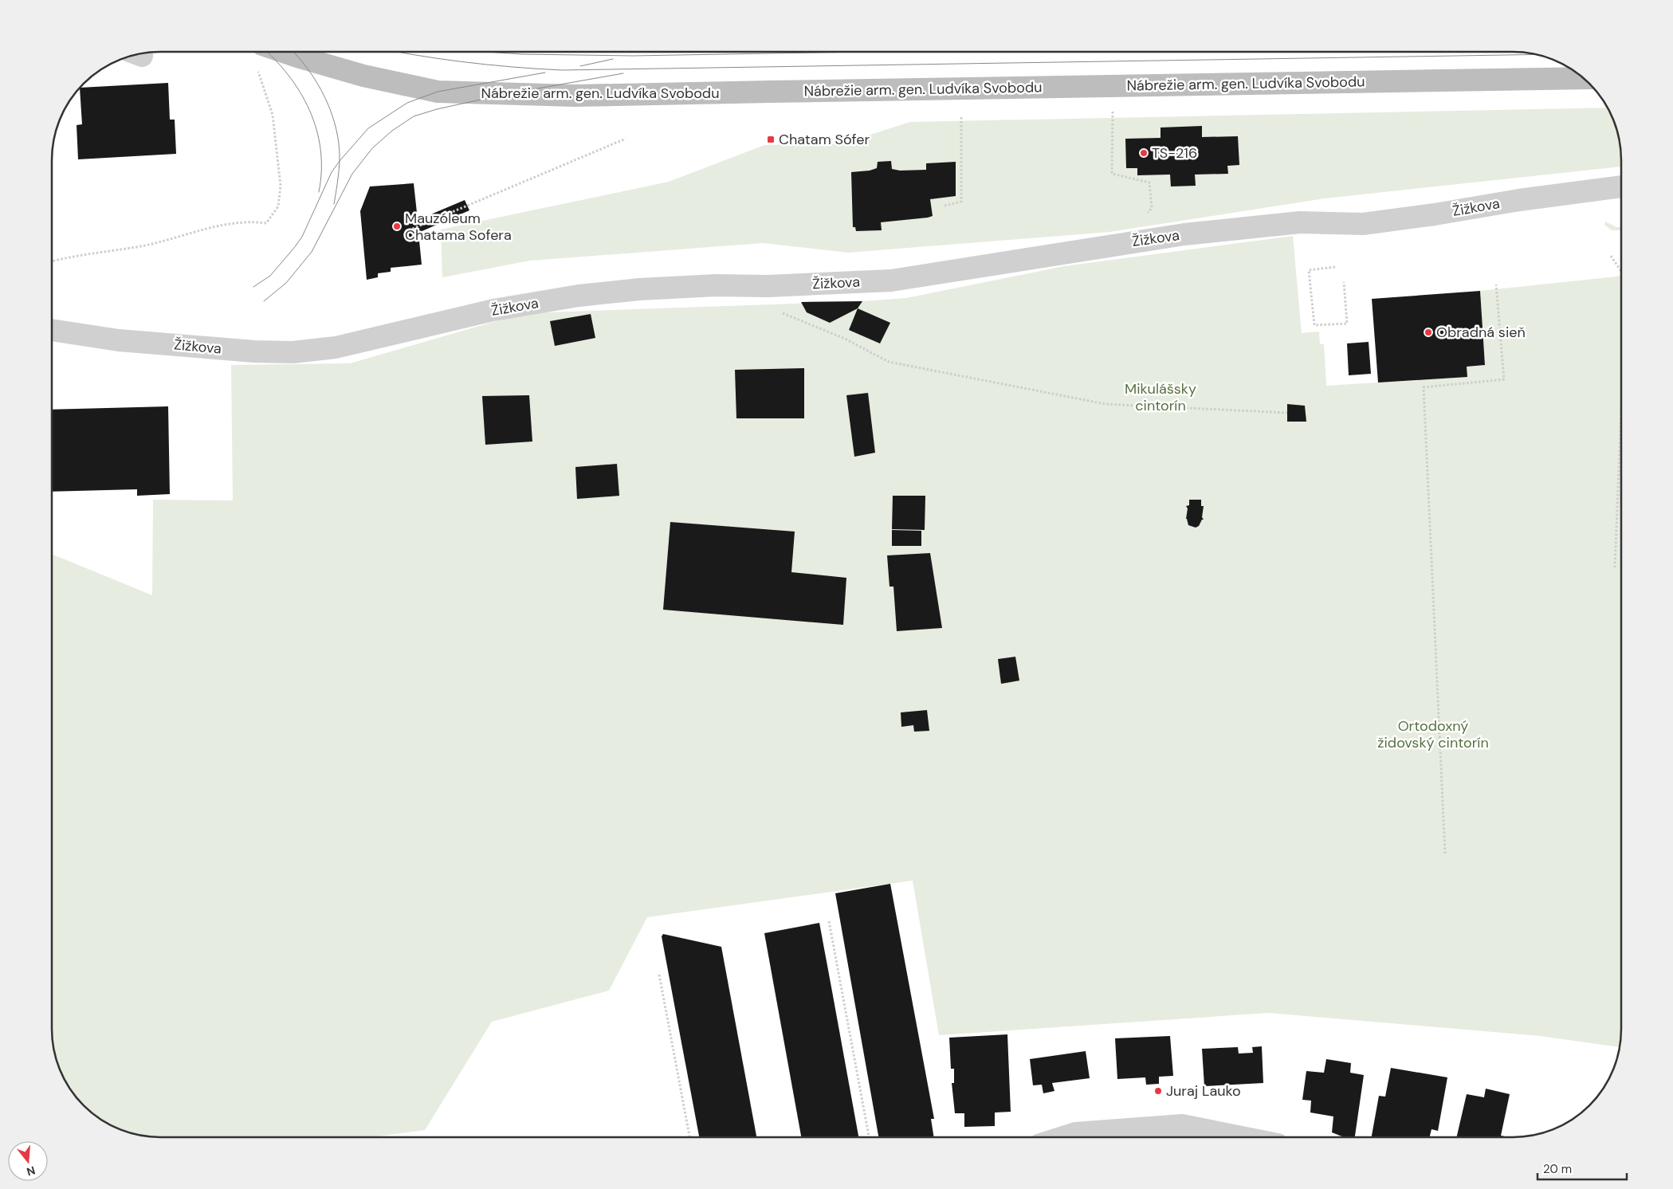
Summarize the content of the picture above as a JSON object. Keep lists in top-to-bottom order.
{
  "streets": {
    "main road": ["Nábrežie arm. gen. Ludvíka Svobodu"],
    "street": ["Žižkova"]
  },
  "parks": ["Mikulášsky cintorín", "Ortodoxný židovský cintorín"],
  "places": {
    "transit": ["Chatam Sófer"],
    "other": [
      "TS-216",
      "Mauzóleum Chatama Sofera",
      "Obradná sieň",
      "Juraj Lauko"
    ]
  },
  "scale_bar": "20 m",
  "north": "bottom"
}
